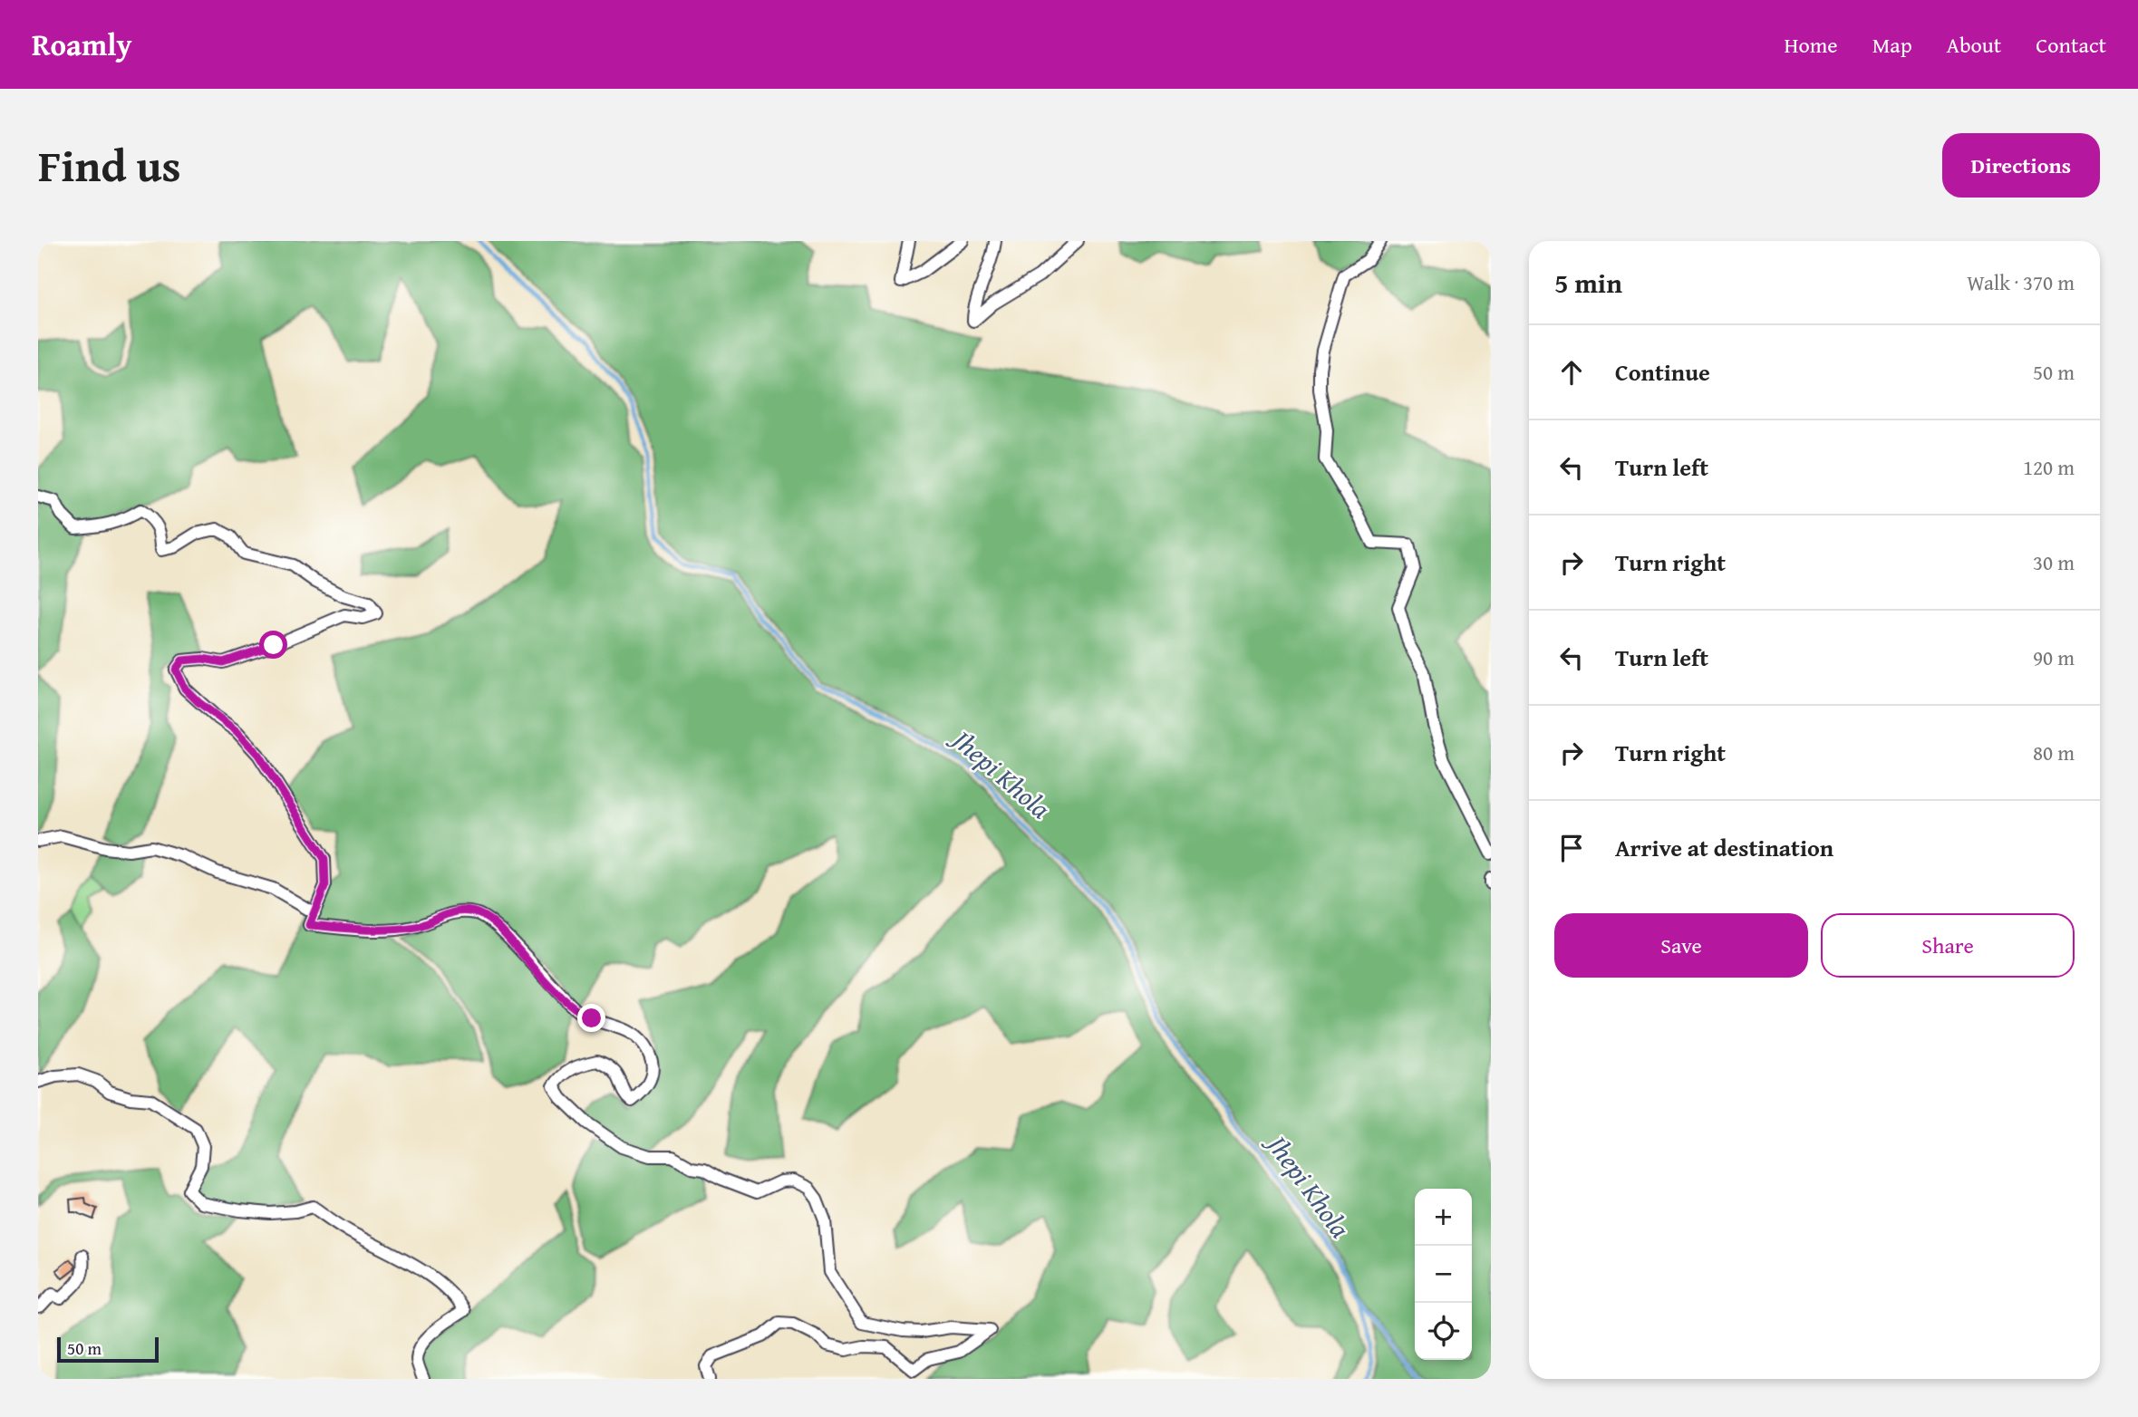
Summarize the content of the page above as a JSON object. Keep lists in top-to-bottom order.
{
  "water": ["Jhepi Khola"],
  "scale_bar": "50 m",
  "page": {
    "header": "Roamly",
    "nav": [
      "Home",
      "Map",
      "About",
      "Contact"
    ],
    "title": "Find us",
    "buttons": [
      "Directions",
      ["Save", "Share"]
    ],
    "heading": ["5 min", "Walk · 370 m"],
    "list": [
      ["Continue", "50 m"],
      ["Turn left", "120 m"],
      ["Turn right", "30 m"],
      ["Turn left", "90 m"],
      ["Turn right", "80 m"],
      "Arrive at destination"
    ],
    "map_buttons": ["+", "−"],
    "scale": "50 m"
  }
}
